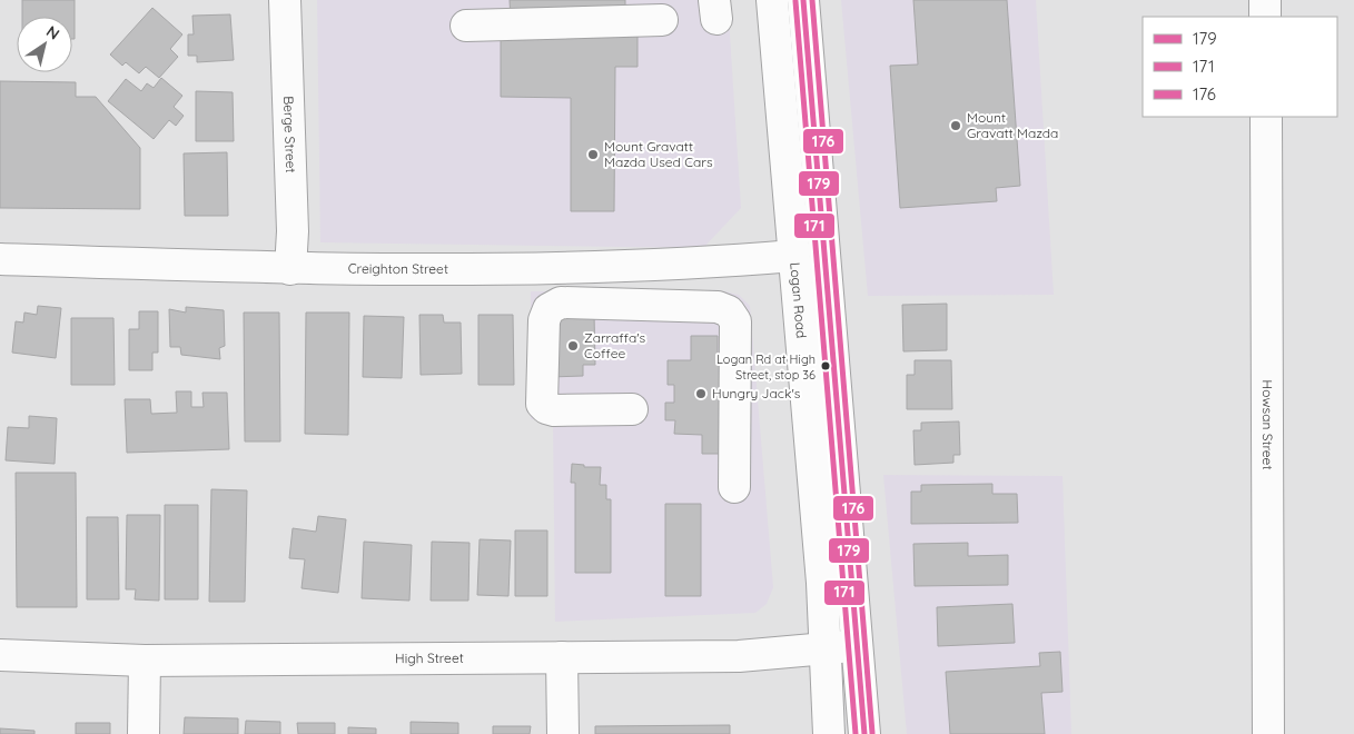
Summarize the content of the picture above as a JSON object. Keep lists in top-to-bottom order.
{
  "streets": {
    "street": [
      "Berge Street",
      "Creighton Street",
      "Logan Road",
      "Howsan Street",
      "High Street"
    ]
  },
  "crossings": [
    ["Berge Street", "Creighton Street"],
    ["Creighton Street", "Logan Road"],
    ["Logan Road", "High Street"]
  ],
  "places": [
    "Mount Gravatt Mazda",
    "Mount Gravatt Mazda Used Cars",
    "Zarraffa's Coffee",
    "Logan Rd at High Street, stop 36",
    "Hungry Jack's"
  ],
  "lines": ["transit line 179", "transit line 176", "transit line 171"],
  "legend": ["179", "171", "176"],
  "north": "top right"
}
